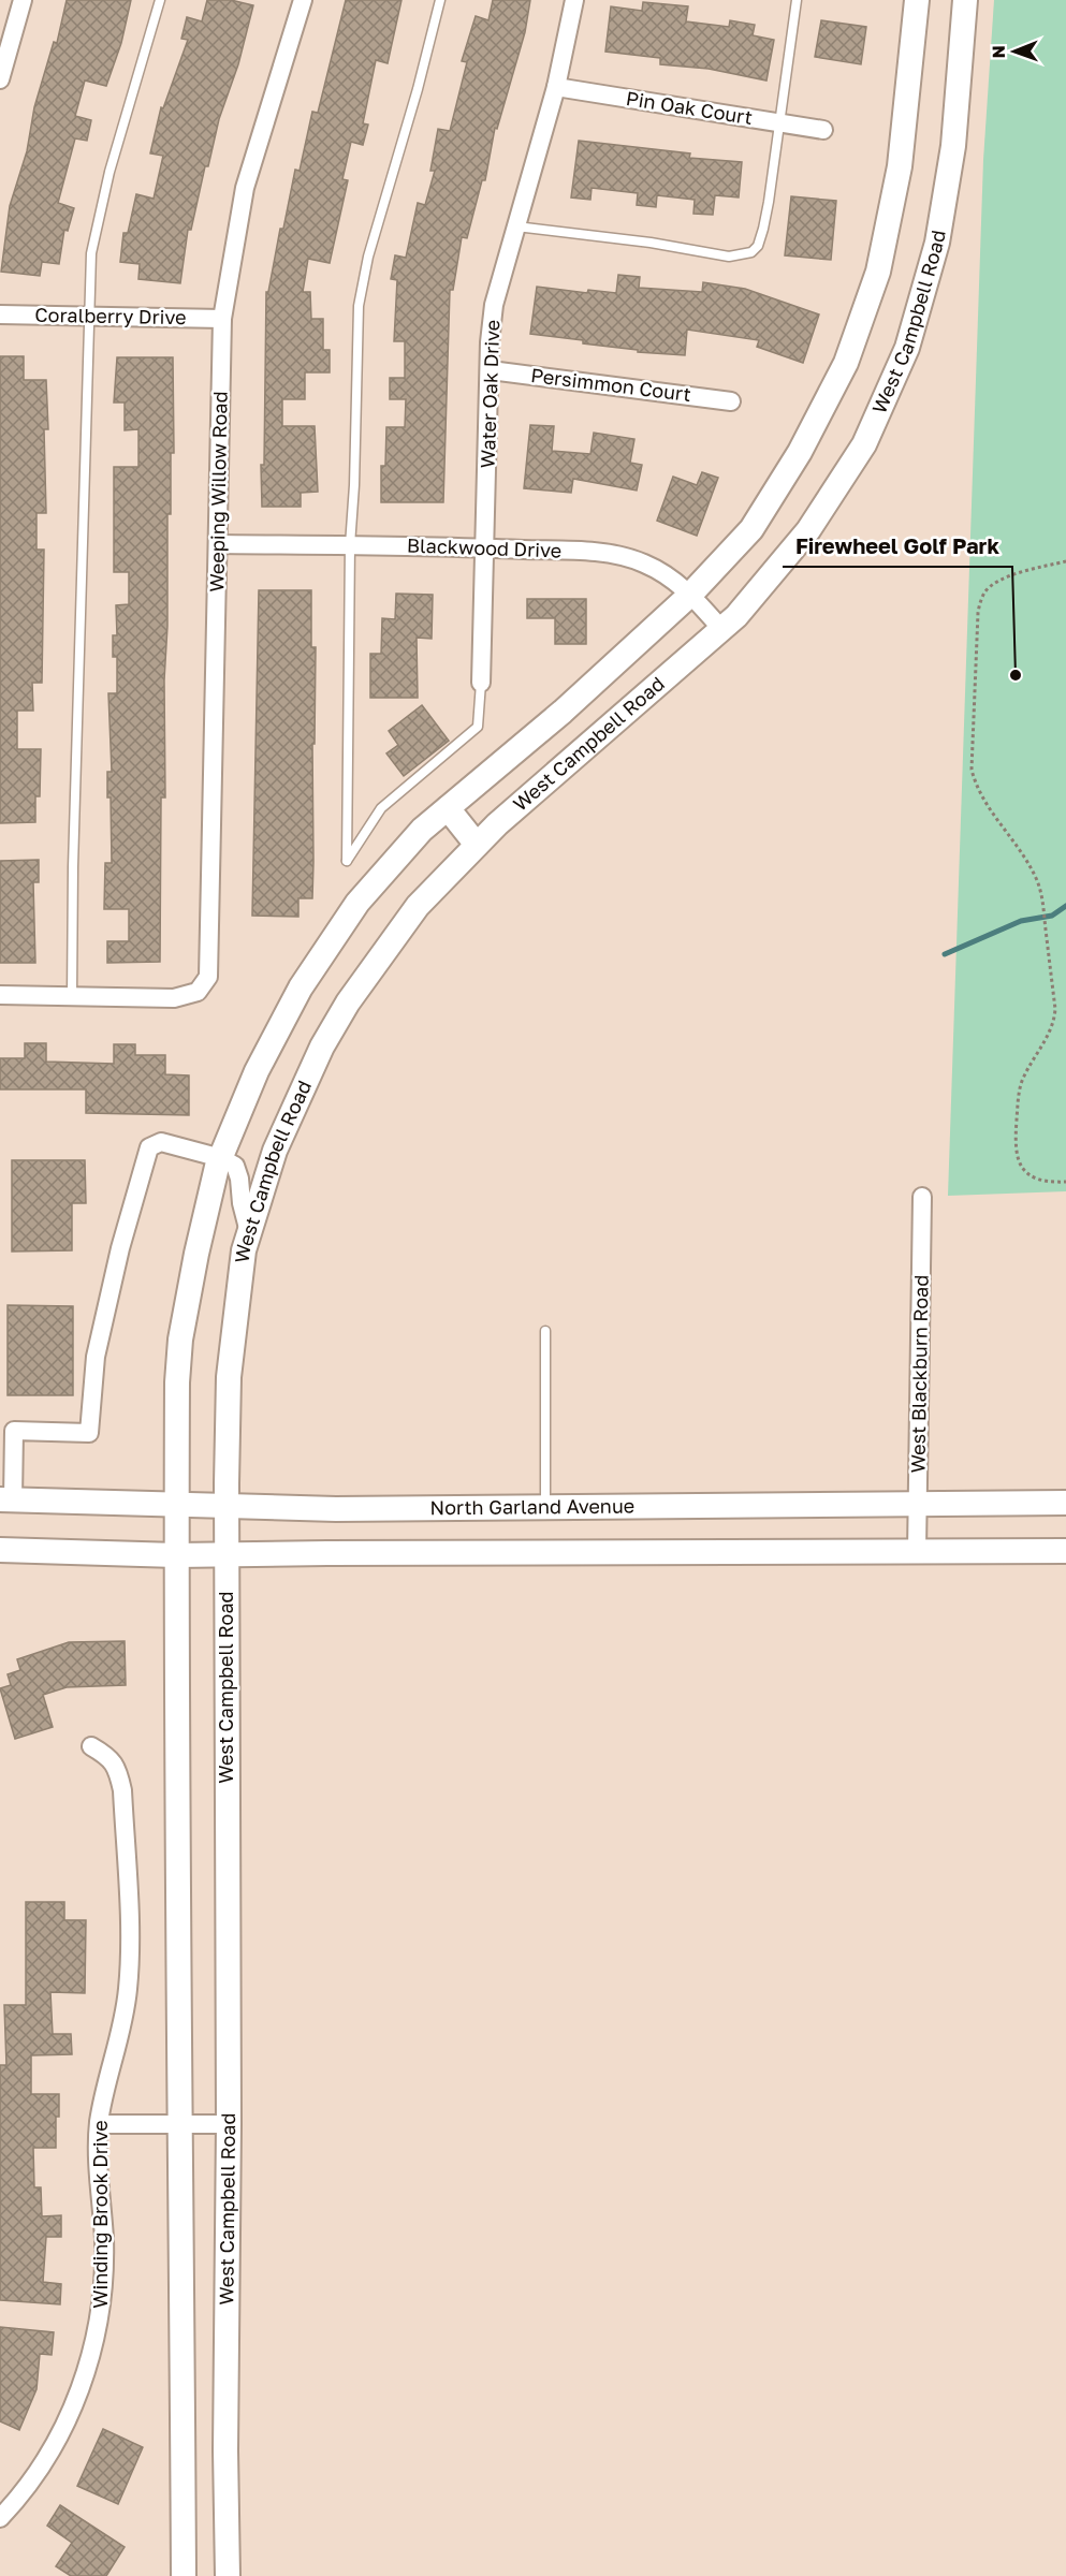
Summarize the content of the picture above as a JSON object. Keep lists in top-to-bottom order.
{
  "streets": {
    "main road": ["West Campbell Road", "North Garland Avenue"],
    "street": [
      "Pin Oak Court",
      "Coralberry Drive",
      "Persimmon Court",
      "Water Oak Drive",
      "Weeping Willow Road",
      "Blackwood Drive",
      "West Blackburn Road",
      "Winding Brook Drive"
    ]
  },
  "crossings": [
    ["Pin Oak Court", "Water Oak Drive"],
    ["Coralberry Drive", "Weeping Willow Road"],
    ["West Campbell Road", "Blackwood Drive"],
    ["West Campbell Road", "North Garland Avenue"],
    ["Persimmon Court", "Water Oak Drive"],
    ["Water Oak Drive", "Blackwood Drive"],
    ["Weeping Willow Road", "Blackwood Drive"],
    ["West Blackburn Road", "North Garland Avenue"]
  ],
  "places": ["Firewheel Golf Park"],
  "north": "left"
}
